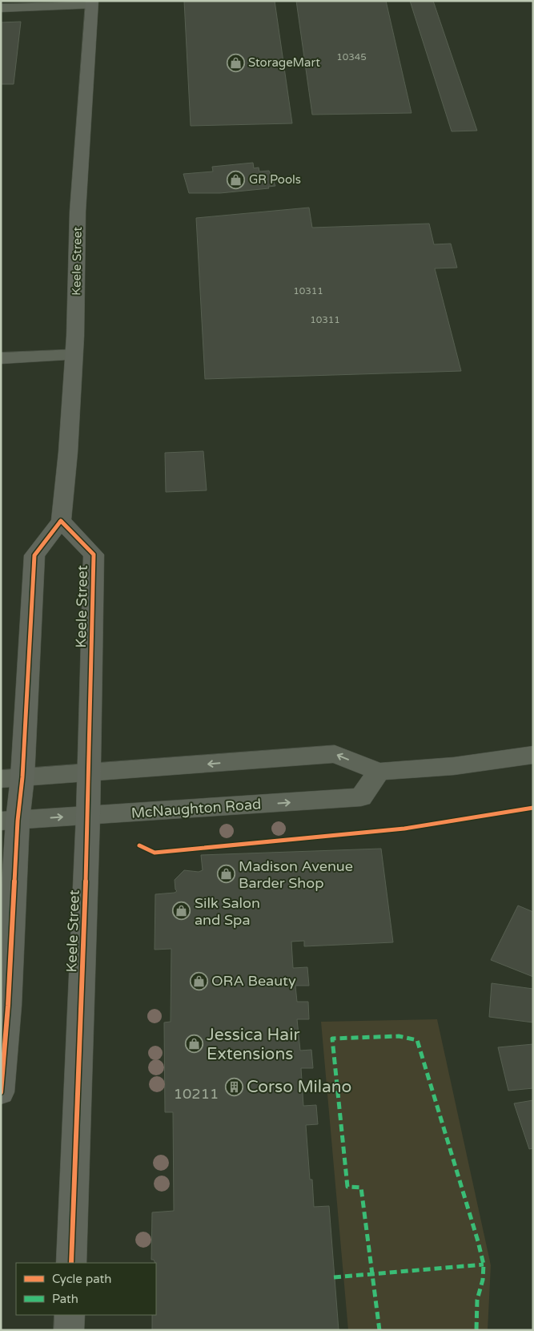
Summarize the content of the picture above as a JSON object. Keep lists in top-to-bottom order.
{
  "streets": {
    "main road": ["Keele Street"],
    "street": ["McNaughton Road"]
  },
  "crossings": [
    ["Keele Street", "McNaughton Road"]
  ],
  "places": {
    "shop": [
      "StorageMart",
      "GR Pools",
      "Madison Avenue Barder Shop",
      "Silk Salon and Spa",
      "ORA Beauty",
      "Jessica Hair Extensions"
    ],
    "building": ["Corso Milano"]
  },
  "house_numbers": [
    "10345",
    "10311",
    "10311",
    "10211"
  ],
  "legend": ["Cycle path", "Path"]
}
